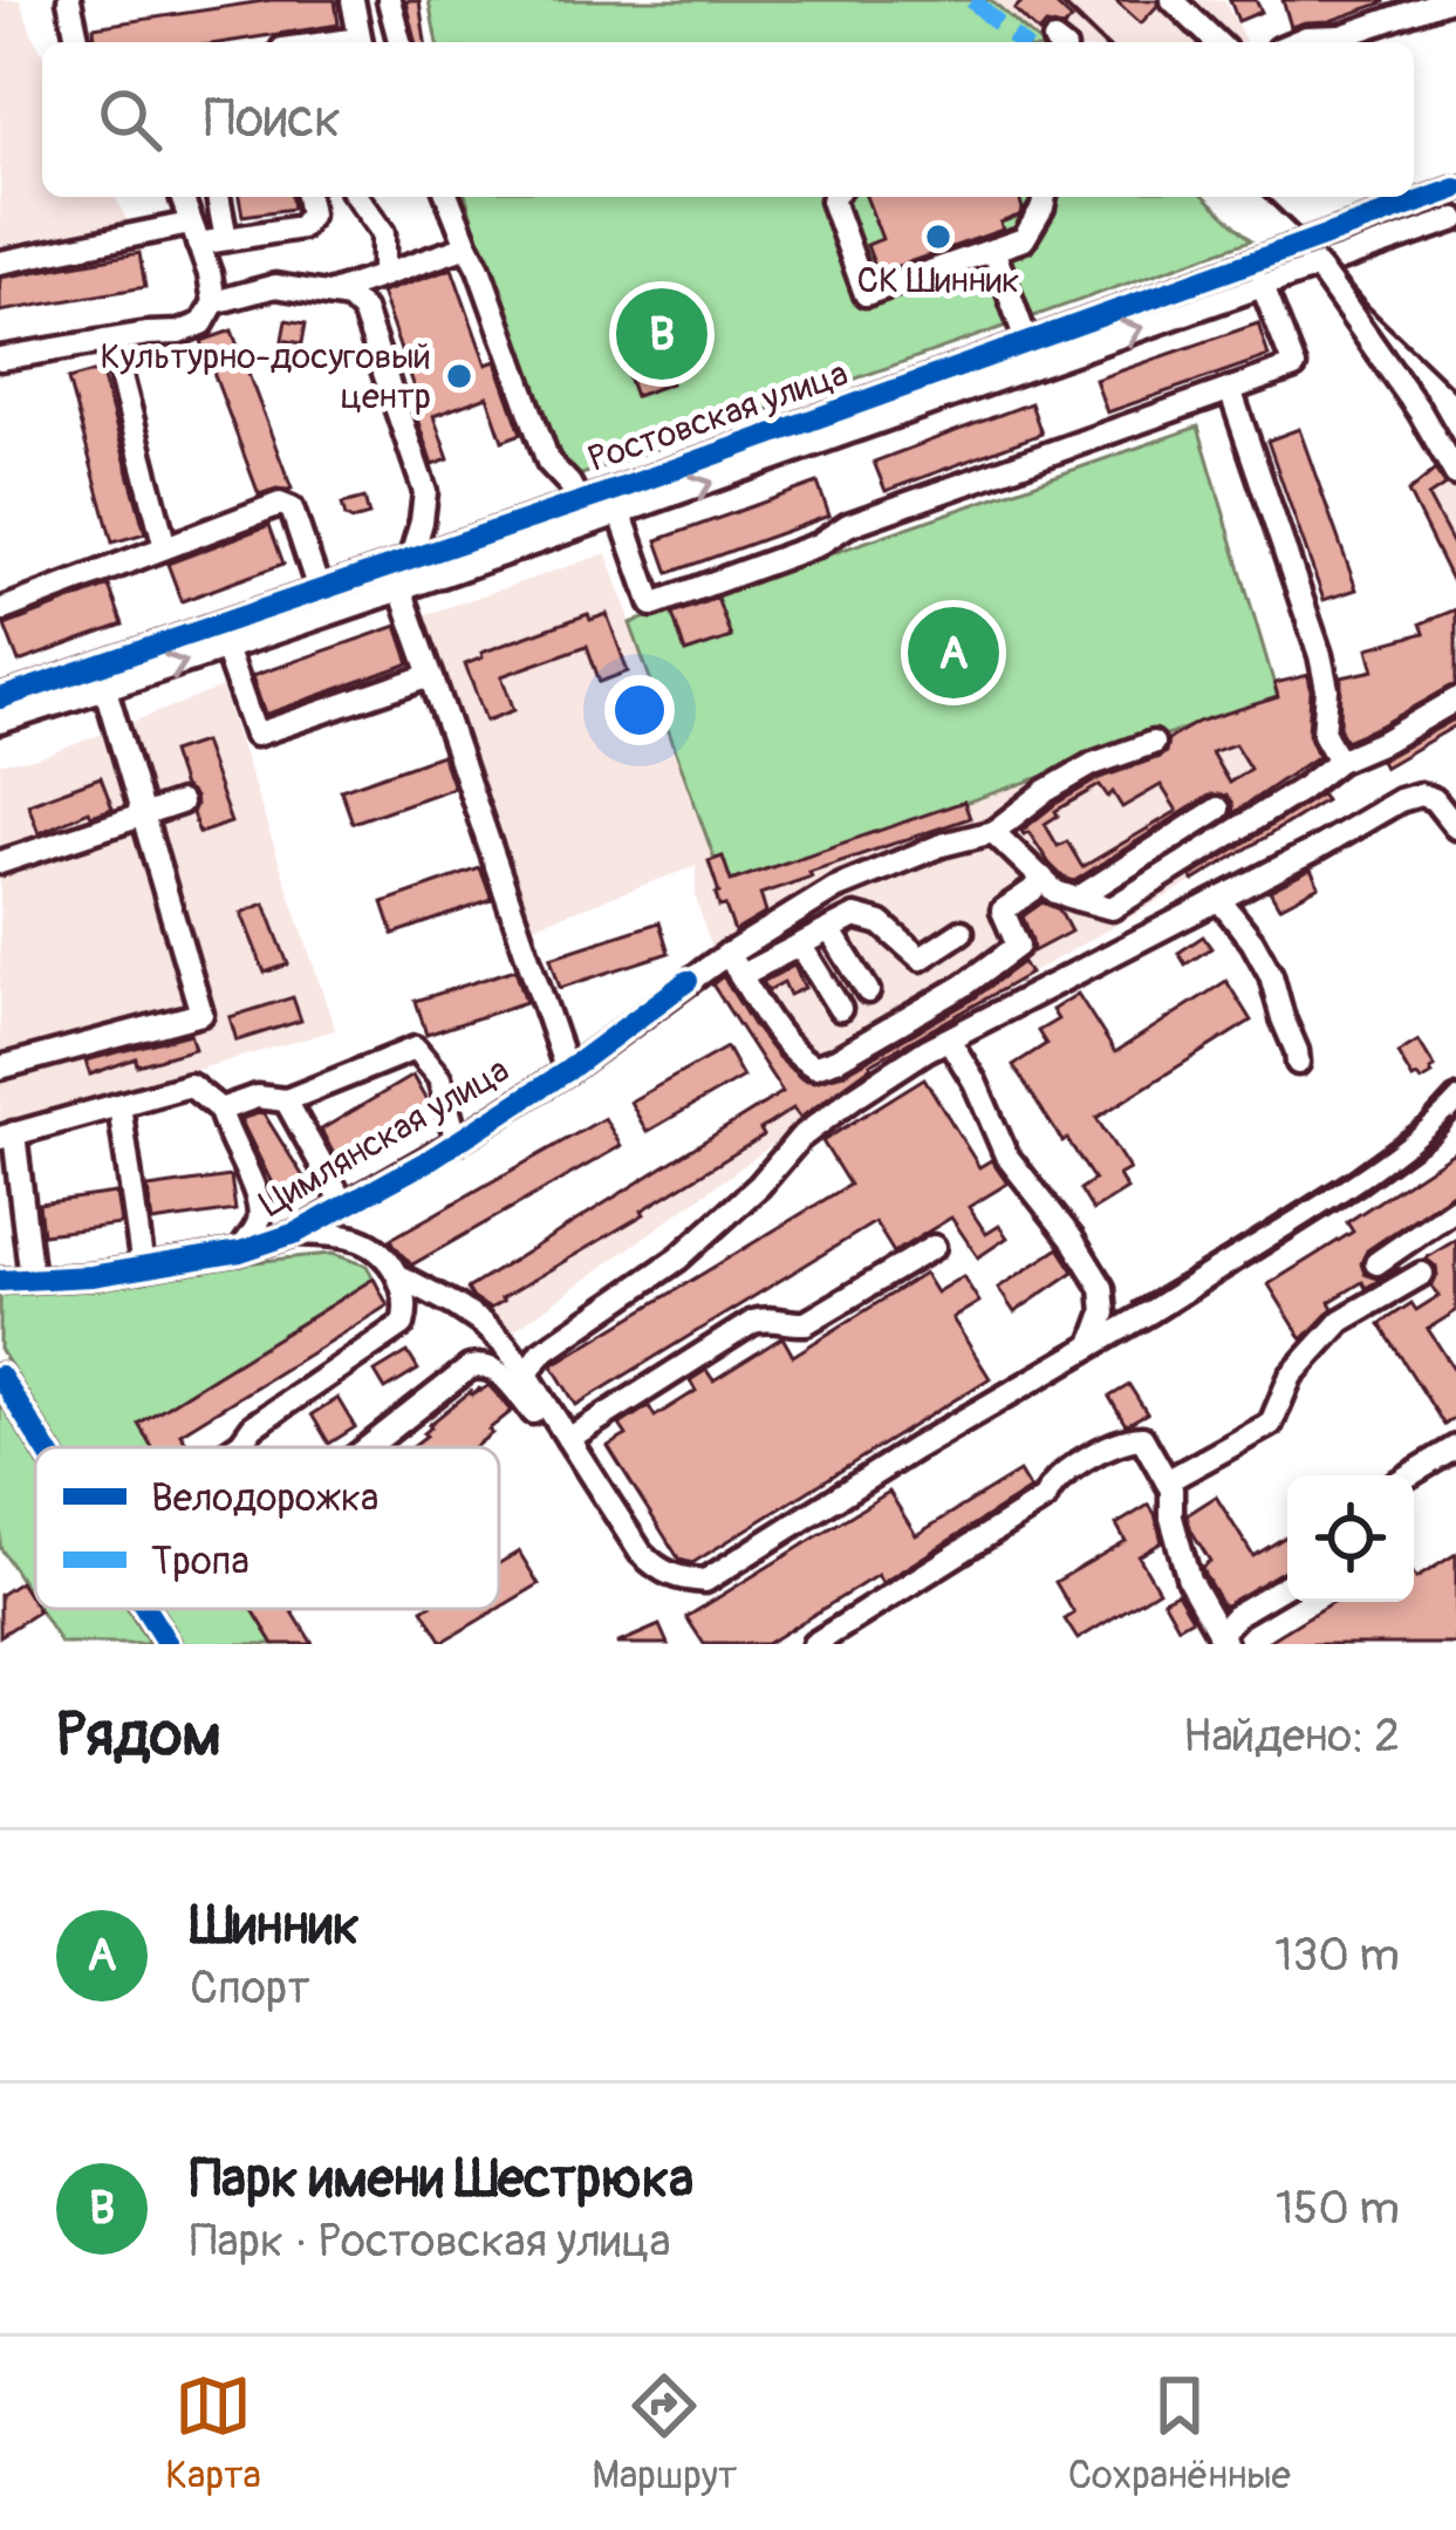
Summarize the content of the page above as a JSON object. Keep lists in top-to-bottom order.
{
  "streets": {
    "street": ["Ростовская улица", "Цимлянская улица"]
  },
  "places": ["СК Шинник", "Культурно-досуговый центр"],
  "legend": ["Велодорожка", "Тропа"],
  "page": {
    "search": "Поиск",
    "pins": ["B", "A"],
    "heading": ["Рядом", "Найдено: 2"],
    "list": [
      {
        "mark": "A",
        "name": "Шинник",
        "note": "Спорт",
        "value": "130 m"
      },
      {
        "mark": "B",
        "name": "Парк имени Шестрюка",
        "note": "Парк · Ростовская улица",
        "value": "150 m"
      }
    ],
    "nav": ["Карта", "Маршрут", "Сохранённые"]
  }
}
